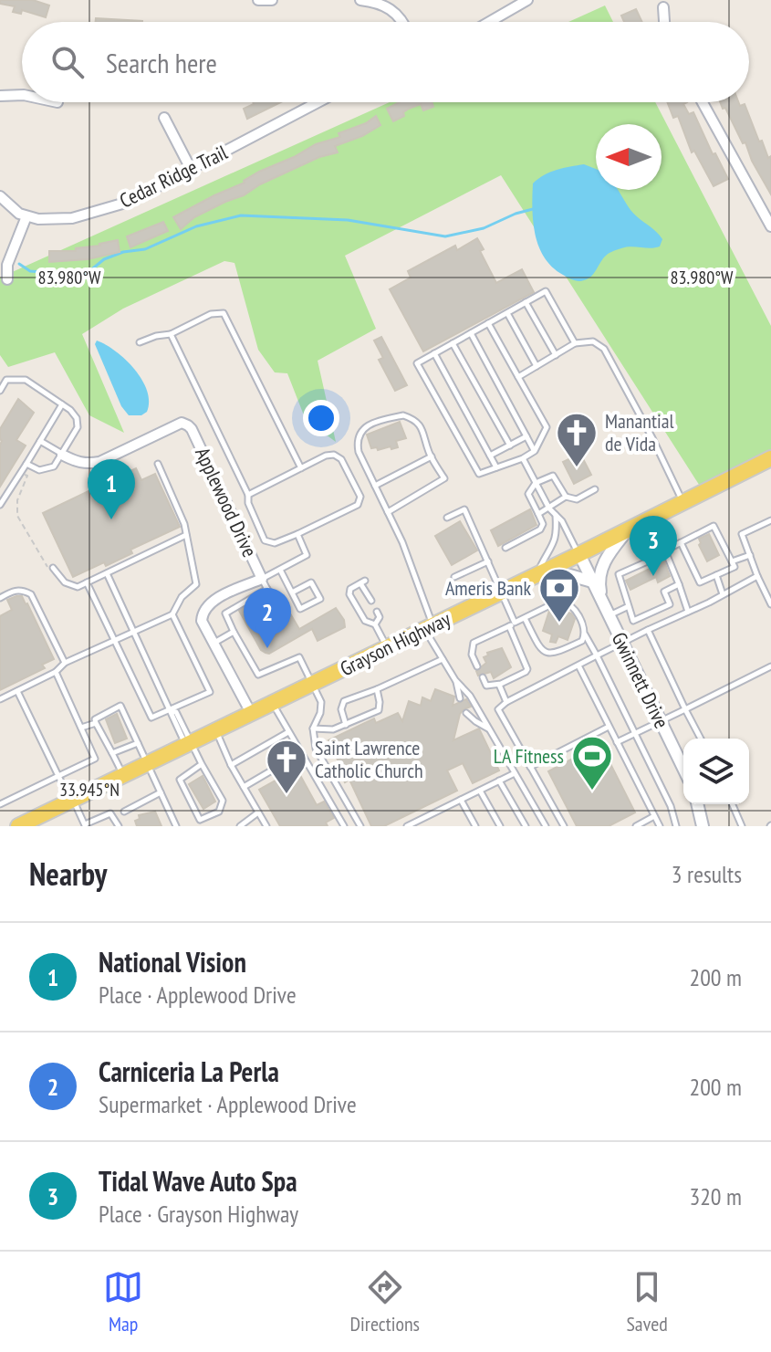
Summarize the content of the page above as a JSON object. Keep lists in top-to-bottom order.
{
  "streets": {
    "main road": ["Grayson Highway"],
    "street": ["Cedar Ridge Trail", "Applewood Drive", "Gwinnett Drive"]
  },
  "crossings": [
    ["Applewood Drive", "Grayson Highway"],
    ["Grayson Highway", "Gwinnett Drive"]
  ],
  "places": {
    "church": ["Manantial de Vida", "Saint Lawrence Catholic Church"],
    "bank": ["Ameris Bank"],
    "sports": ["LA Fitness"]
  },
  "north": "left",
  "page": {
    "search": "Search here",
    "pins": ["1", "3", "2"],
    "heading": ["Nearby", "3 results"],
    "list": [
      {
        "mark": "1",
        "name": "National Vision",
        "note": "Place · Applewood Drive",
        "value": "200 m"
      },
      {
        "mark": "2",
        "name": "Carniceria La Perla",
        "note": "Supermarket · Applewood Drive",
        "value": "200 m"
      },
      {
        "mark": "3",
        "name": "Tidal Wave Auto Spa",
        "note": "Place · Grayson Highway",
        "value": "320 m"
      }
    ],
    "nav": ["Map", "Directions", "Saved"]
  },
  "coordinates": ["83.980°W", "33.945°N"]
}
